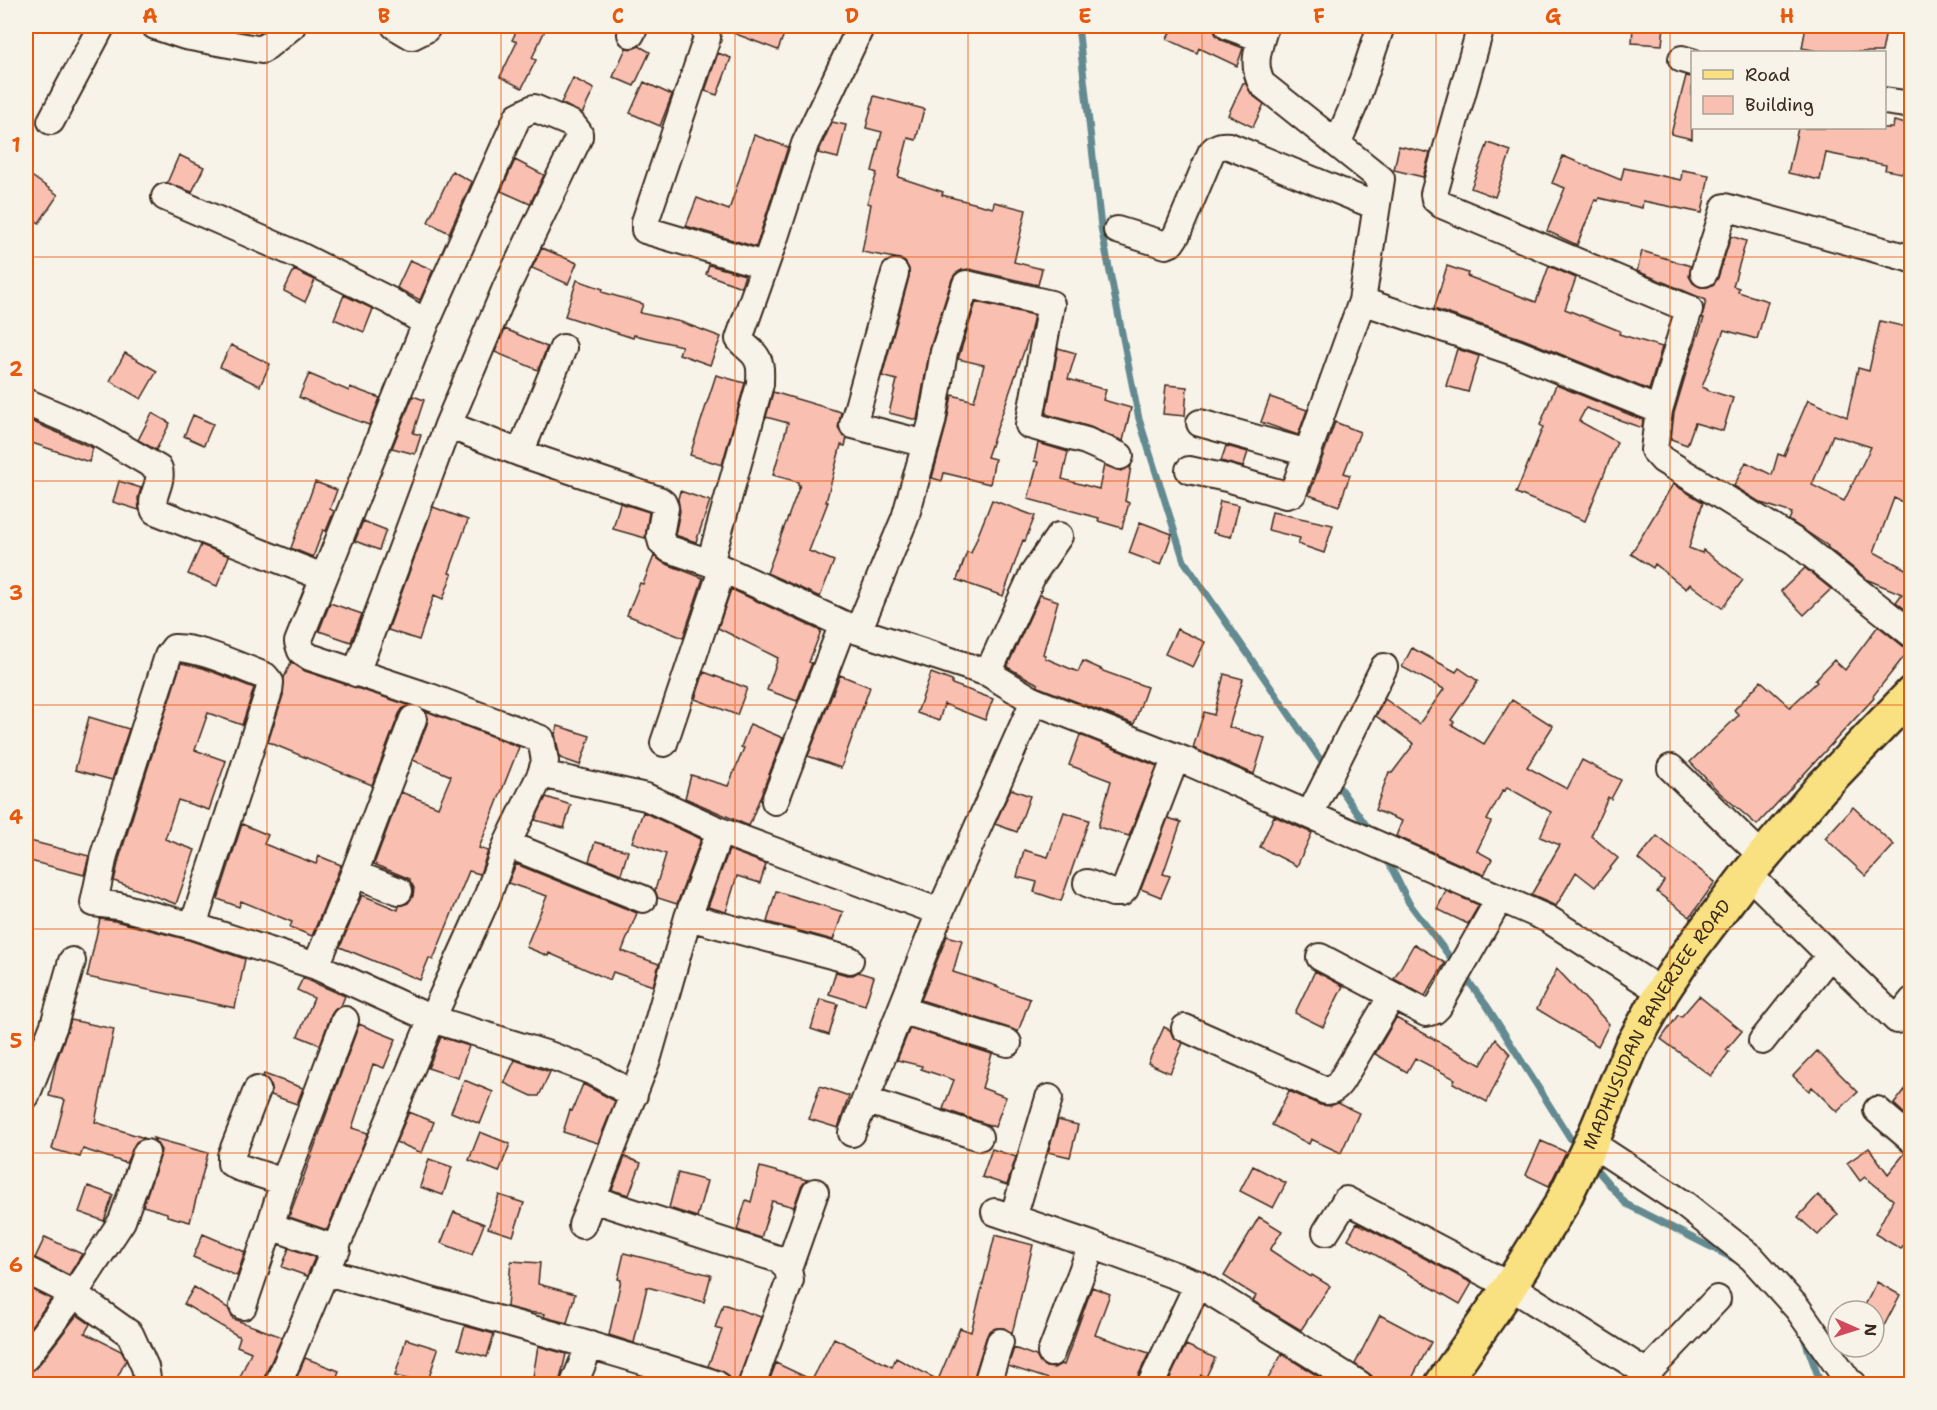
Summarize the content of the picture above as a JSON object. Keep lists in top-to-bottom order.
{
  "streets": {
    "main road": ["MADHUSUDAN BANERJEE ROAD"]
  },
  "legend": ["Road", "Building"],
  "north": "right",
  "grid": {
    "columns": [
      "A",
      "B",
      "C",
      "D",
      "E",
      "F",
      "G",
      "H"
    ],
    "rows": [
      "1",
      "2",
      "3",
      "4",
      "5",
      "6"
    ]
  }
}
